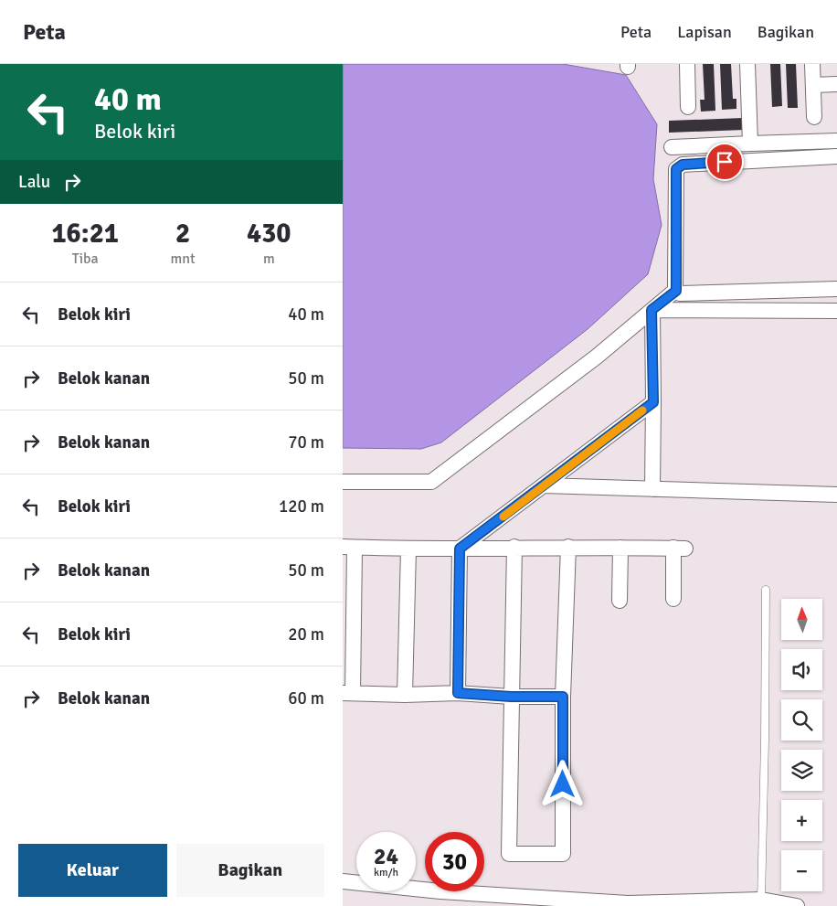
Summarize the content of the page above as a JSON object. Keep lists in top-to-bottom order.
{
  "north": "top",
  "page": {
    "header": "Peta",
    "nav": ["Peta", "Lapisan", "Bagikan"],
    "turn": ["40 m", "Belok kiri"],
    "then": "Lalu",
    "eta": [
      "16:21",
      "Tiba",
      "2",
      "mnt",
      "430",
      "m"
    ],
    "list": [
      {
        "name": "Belok kiri",
        "value": "40 m"
      },
      {
        "name": "Belok kanan",
        "value": "50 m"
      },
      {
        "name": "Belok kanan",
        "value": "70 m"
      },
      {
        "name": "Belok kiri",
        "value": "120 m"
      },
      {
        "name": "Belok kanan",
        "value": "50 m"
      },
      {
        "name": "Belok kiri",
        "value": "20 m"
      },
      {
        "name": "Belok kanan",
        "value": "60 m"
      }
    ],
    "map_buttons": ["+", "−"],
    "speed": "24 km/h",
    "limit": "30",
    "buttons": ["Keluar", "Bagikan"]
  }
}
